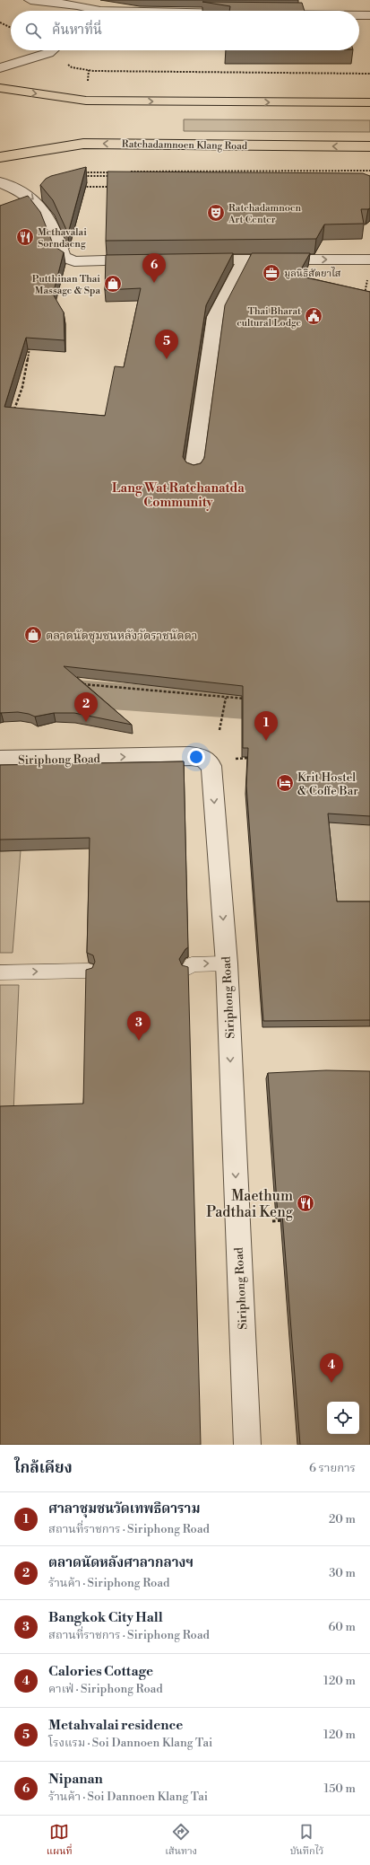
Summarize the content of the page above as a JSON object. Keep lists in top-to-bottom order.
{
  "streets": {
    "main road": ["Ratchadamnoen Klang Road"],
    "street": ["Siriphong Road"]
  },
  "one_way": ["Siriphong Road"],
  "districts": ["Lang Wat Ratchanatda Community"],
  "places": {
    "theatre": ["Ratchadamnoen Art Center"],
    "restaurant": ["Methavalai Sorndaeng", "Maethum Padthai Keng"],
    "office": ["มูลนิธิสัตยาไส"],
    "shop": ["Putthinan Thai Massage & Spa", "ตลาดนัดชุมชนหลังวัดราชนัดดา"],
    "public building": ["Thai Bharat cultural Lodge"],
    "hotel": ["Krit Hostel & Coffe Bar"]
  },
  "page": {
    "search": "ค้นหาที่นี่",
    "pins": [
      "6",
      "5",
      "2",
      "1",
      "3",
      "4"
    ],
    "heading": ["ใกล้เคียง", "6 รายการ"],
    "list": [
      {
        "mark": "1",
        "name": "ศาลาชุมชนวัดเทพธิดาราม",
        "note": "สถานที่ราชการ · Siriphong Road",
        "value": "20 m"
      },
      {
        "mark": "2",
        "name": "ตลาดนัดหลังศาลากลางฯ",
        "note": "ร้านค้า · Siriphong Road",
        "value": "30 m"
      },
      {
        "mark": "3",
        "name": "Bangkok City Hall",
        "note": "สถานที่ราชการ · Siriphong Road",
        "value": "60 m"
      },
      {
        "mark": "4",
        "name": "Calories Cottage",
        "note": "คาเฟ่ · Siriphong Road",
        "value": "120 m"
      },
      {
        "mark": "5",
        "name": "Metahvalai residence",
        "note": "โรงแรม · Soi Dannoen Klang Tai",
        "value": "120 m"
      },
      {
        "mark": "6",
        "name": "Nipanan",
        "note": "ร้านค้า · Soi Dannoen Klang Tai",
        "value": "150 m"
      }
    ],
    "nav": ["แผนที่", "เส้นทาง", "บันทึกไว้"]
  }
}
